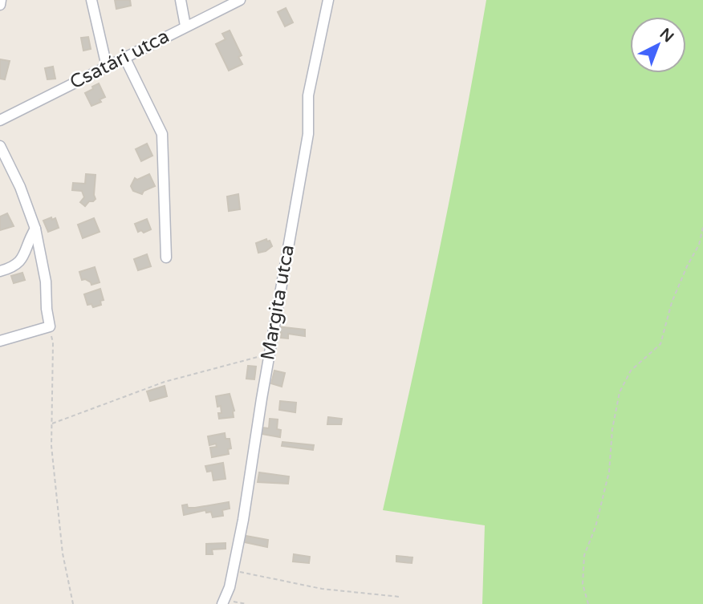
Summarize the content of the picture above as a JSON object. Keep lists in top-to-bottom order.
{
  "streets": {
    "street": ["Csatári utca", "Margita utca"]
  },
  "north": "top right"
}
